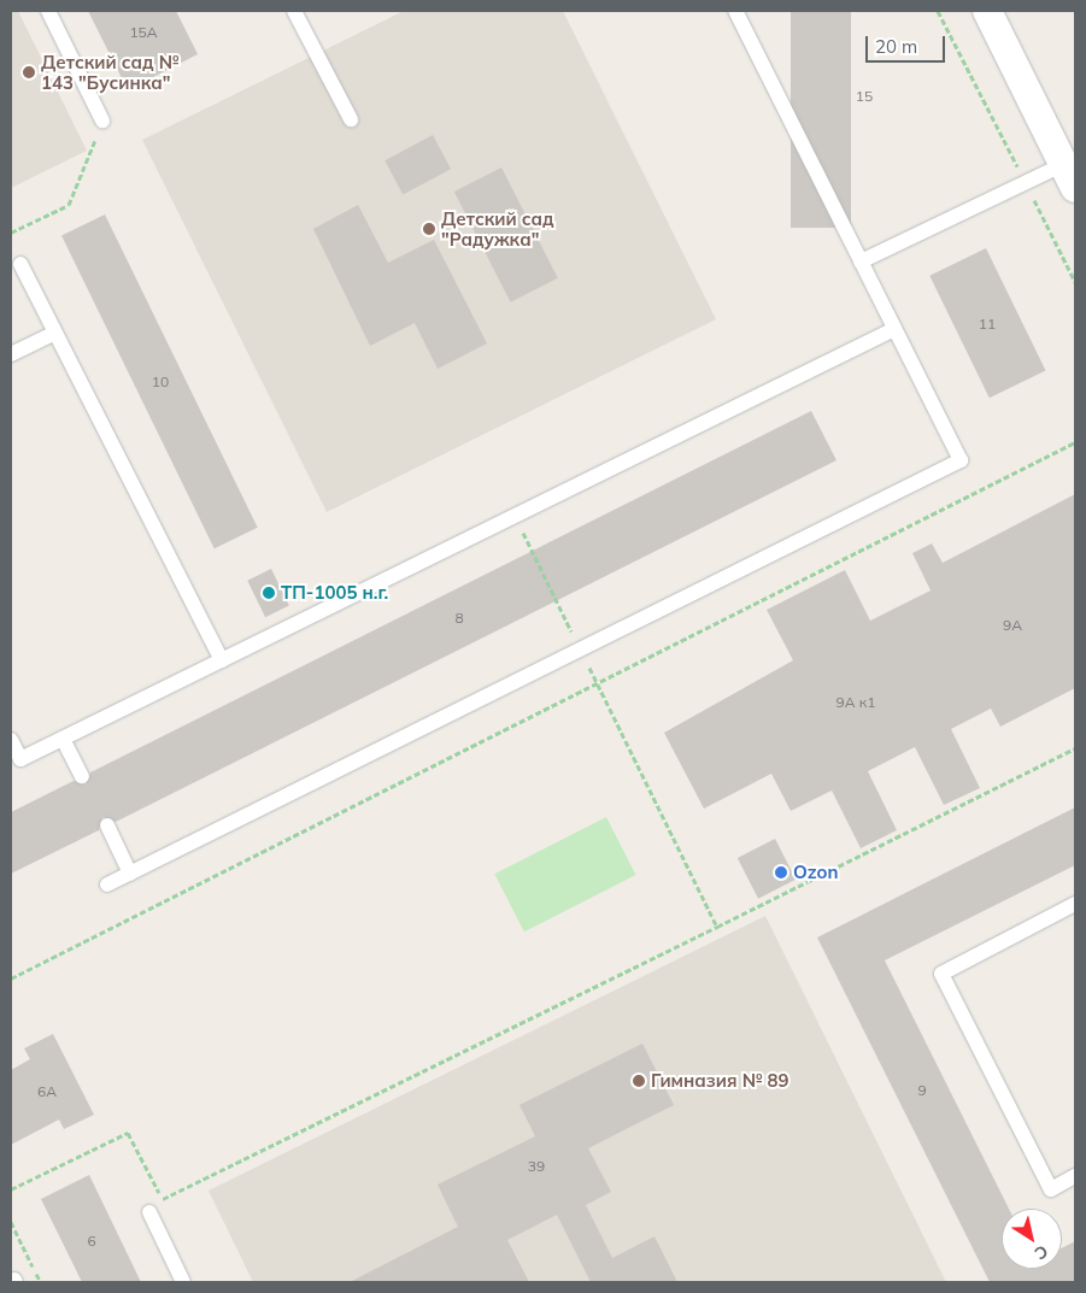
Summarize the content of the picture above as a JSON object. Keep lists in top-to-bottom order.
{
  "places": [
    "Детский сад № 143 \"Бусинка\"",
    "Детский сад \"Радужка\"",
    "ТП-1005 н.г.",
    "Ozon",
    "Гимназия № 89"
  ],
  "house_numbers": [
    "15А",
    "15",
    "11",
    "10",
    "8",
    "9А",
    "9А к1",
    "9",
    "6А",
    "39",
    "6"
  ],
  "scale_bar": "20 m",
  "north": "bottom right"
}
